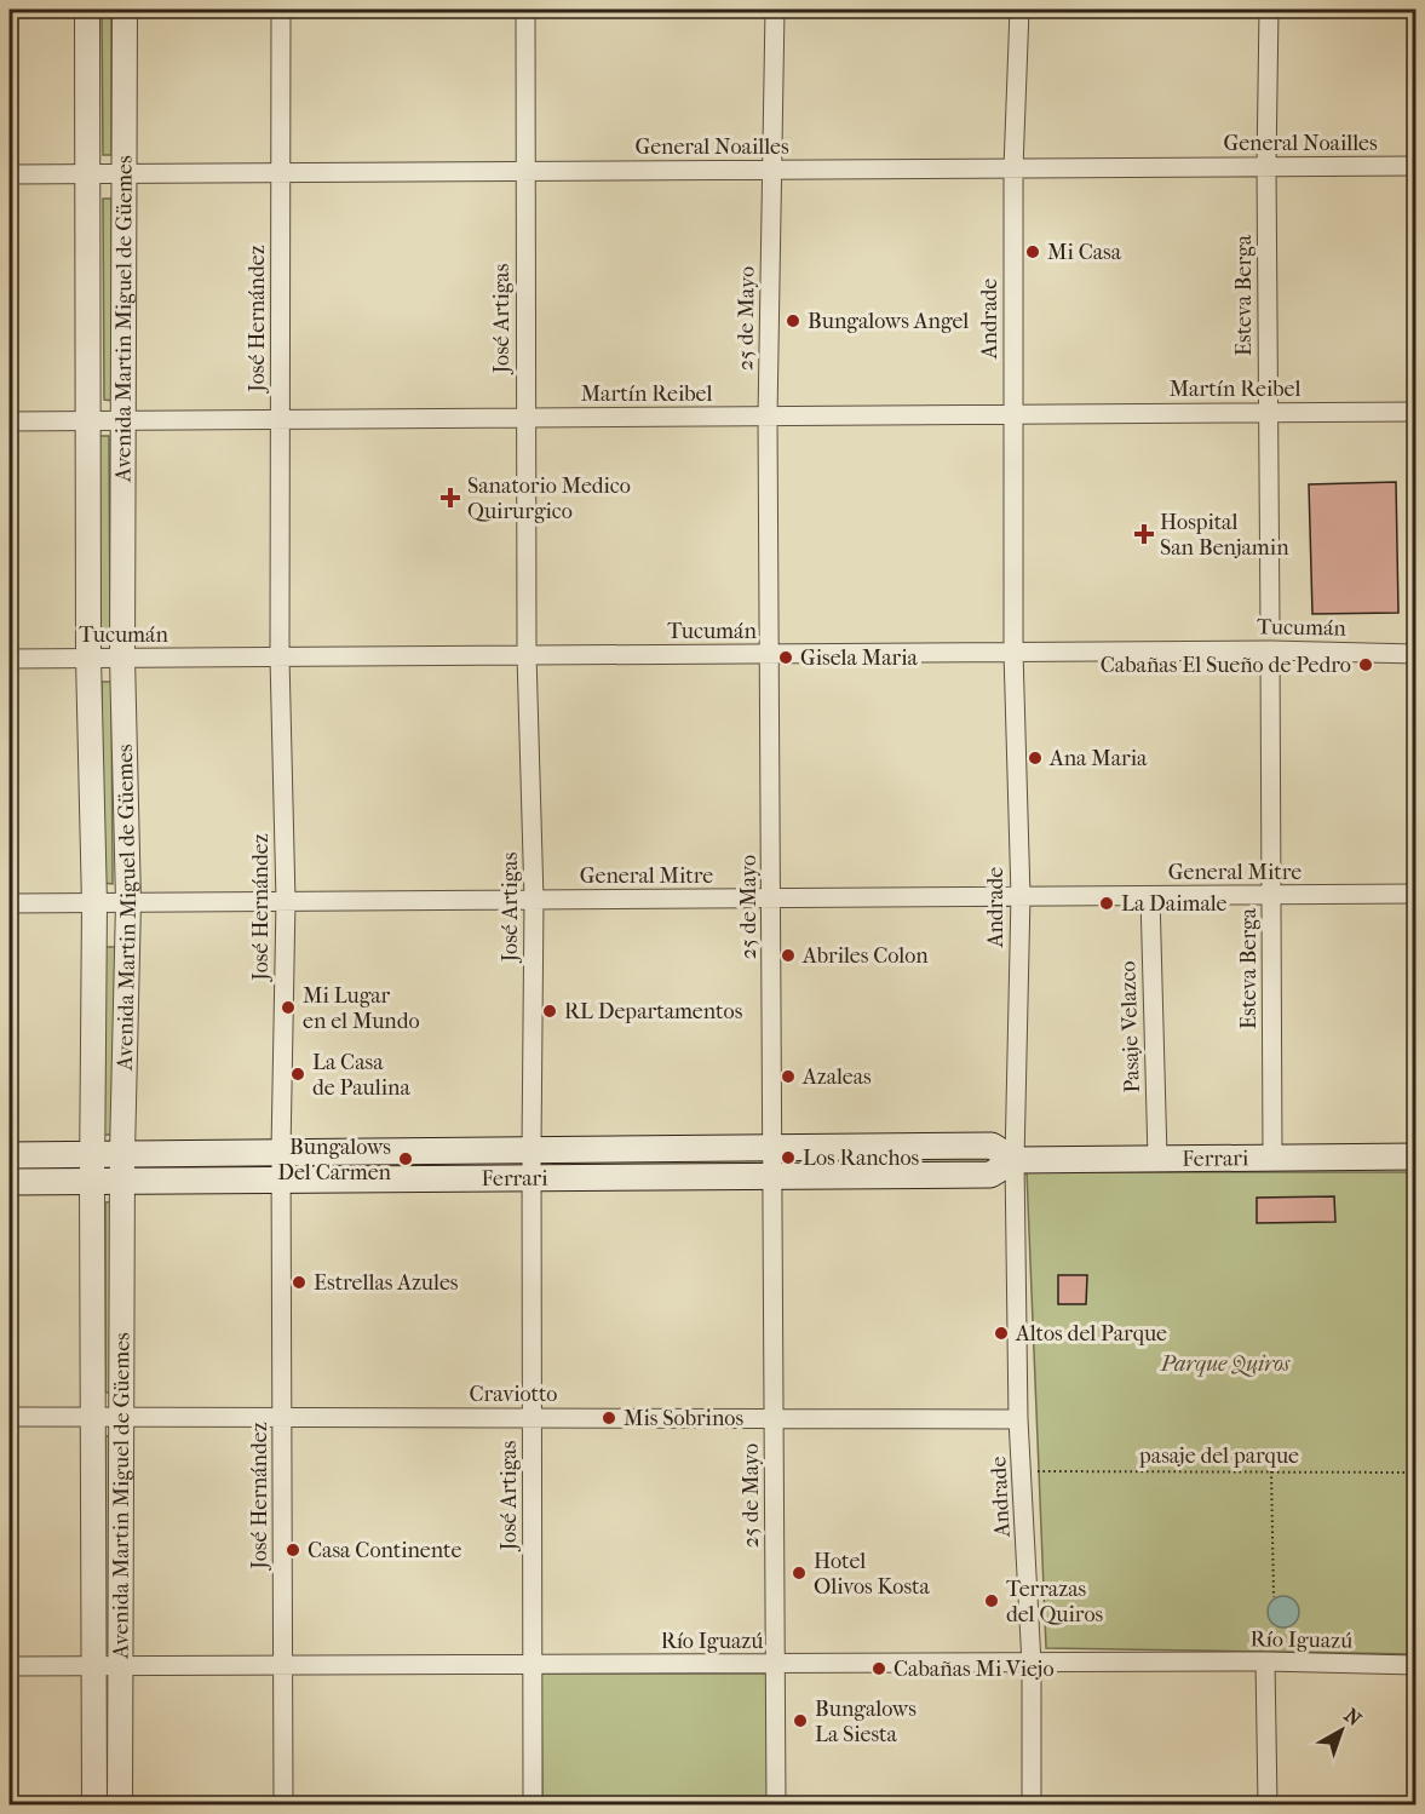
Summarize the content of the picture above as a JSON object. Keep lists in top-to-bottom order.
{
  "streets": {
    "main road": ["Ferrari"],
    "street": [
      "General Noailles",
      "Esteva Berga",
      "Avenida Martin Miguel de Güemes",
      "José Hernández",
      "José Artigas",
      "25 de Mayo",
      "Andrade",
      "Martín Reibel",
      "Tucumán",
      "General Mitre",
      "Pasaje Velazco",
      "Craviotto",
      "Río Iguazú"
    ],
    "path": ["pasaje del parque"]
  },
  "crossings": [
    ["General Noailles", "Esteva Berga"],
    ["General Noailles", "Avenida Martin Miguel de Güemes"],
    ["General Noailles", "José Hernández"],
    ["General Noailles", "José Artigas"],
    ["General Noailles", "25 de Mayo"],
    ["General Noailles", "Andrade"],
    ["Esteva Berga", "Martín Reibel"],
    ["Esteva Berga", "Tucumán"],
    ["Esteva Berga", "General Mitre"],
    ["Esteva Berga", "Ferrari"],
    ["Avenida Martin Miguel de Güemes", "Martín Reibel"],
    ["Avenida Martin Miguel de Güemes", "Tucumán"],
    ["Avenida Martin Miguel de Güemes", "General Mitre"],
    ["Avenida Martin Miguel de Güemes", "Ferrari"],
    ["Avenida Martin Miguel de Güemes", "Craviotto"],
    ["Avenida Martin Miguel de Güemes", "Río Iguazú"],
    ["José Hernández", "Martín Reibel"],
    ["José Hernández", "Tucumán"],
    ["José Hernández", "General Mitre"],
    ["José Hernández", "Ferrari"],
    ["José Hernández", "Craviotto"],
    ["José Hernández", "Río Iguazú"],
    ["José Artigas", "Martín Reibel"],
    ["José Artigas", "Tucumán"],
    ["José Artigas", "General Mitre"],
    ["José Artigas", "Ferrari"],
    ["José Artigas", "Craviotto"],
    ["José Artigas", "Río Iguazú"],
    ["25 de Mayo", "Martín Reibel"],
    ["25 de Mayo", "Tucumán"],
    ["25 de Mayo", "General Mitre"],
    ["25 de Mayo", "Ferrari"],
    ["25 de Mayo", "Craviotto"],
    ["25 de Mayo", "Río Iguazú"],
    ["Andrade", "Martín Reibel"],
    ["Andrade", "Tucumán"],
    ["Andrade", "General Mitre"],
    ["Andrade", "Ferrari"],
    ["Andrade", "Craviotto"],
    ["Andrade", "pasaje del parque"],
    ["Andrade", "Río Iguazú"],
    ["General Mitre", "Pasaje Velazco"],
    ["Pasaje Velazco", "Ferrari"]
  ],
  "parks": ["Parque Quiros"],
  "places": {
    "other": [
      "Mi Casa",
      "Bungalows Angel",
      "Gisela Maria",
      "Cabañas El Sueño de Pedro",
      "Ana Maria",
      "La Daimale",
      "Abriles Colon",
      "Mi Lugar en el Mundo",
      "RL Departamentos",
      "La Casa de Paulina",
      "Azaleas",
      "Los Ranchos",
      "Bungalows Del Carmen",
      "Estrellas Azules",
      "Altos del Parque",
      "Mis Sobrinos",
      "Casa Continente",
      "Hotel Olivos Kosta",
      "Terrazas del Quiros",
      "Cabañas Mi Viejo",
      "Bungalows La Siesta"
    ],
    "health": ["Sanatorio Medico Quirurgico", "Hospital San Benjamin"]
  },
  "north": "top right"
}
